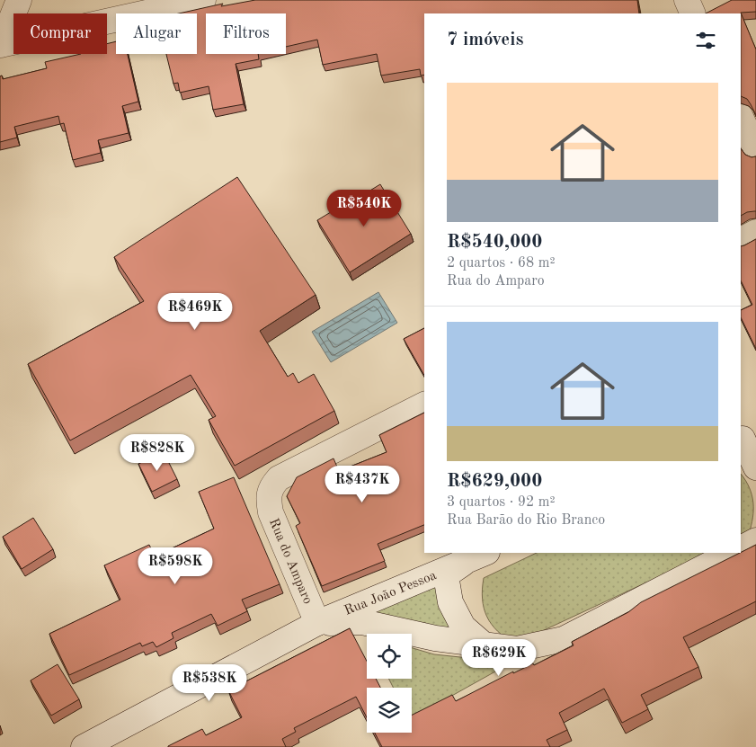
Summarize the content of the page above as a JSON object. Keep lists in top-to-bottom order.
{
  "streets": {
    "main road": ["Rua do Amparo", "Rua João Pessoa"]
  },
  "crossings": [
    ["Rua do Amparo", "Rua João Pessoa"]
  ],
  "page": {
    "chip": ["Comprar", "Alugar", "Filtros"],
    "heading": "7 imóveis",
    "list": [
      {
        "name": "R$540,000",
        "note": "2 quartos · 68 m² · Rua do Amparo"
      },
      {
        "name": "R$629,000",
        "note": "3 quartos · 92 m² · Rua Barão do Rio Branco"
      }
    ],
    "price": [
      "R$540K",
      "R$469K",
      "R$828K",
      "R$437K",
      "R$598K",
      "R$629K",
      "R$538K"
    ]
  }
}
